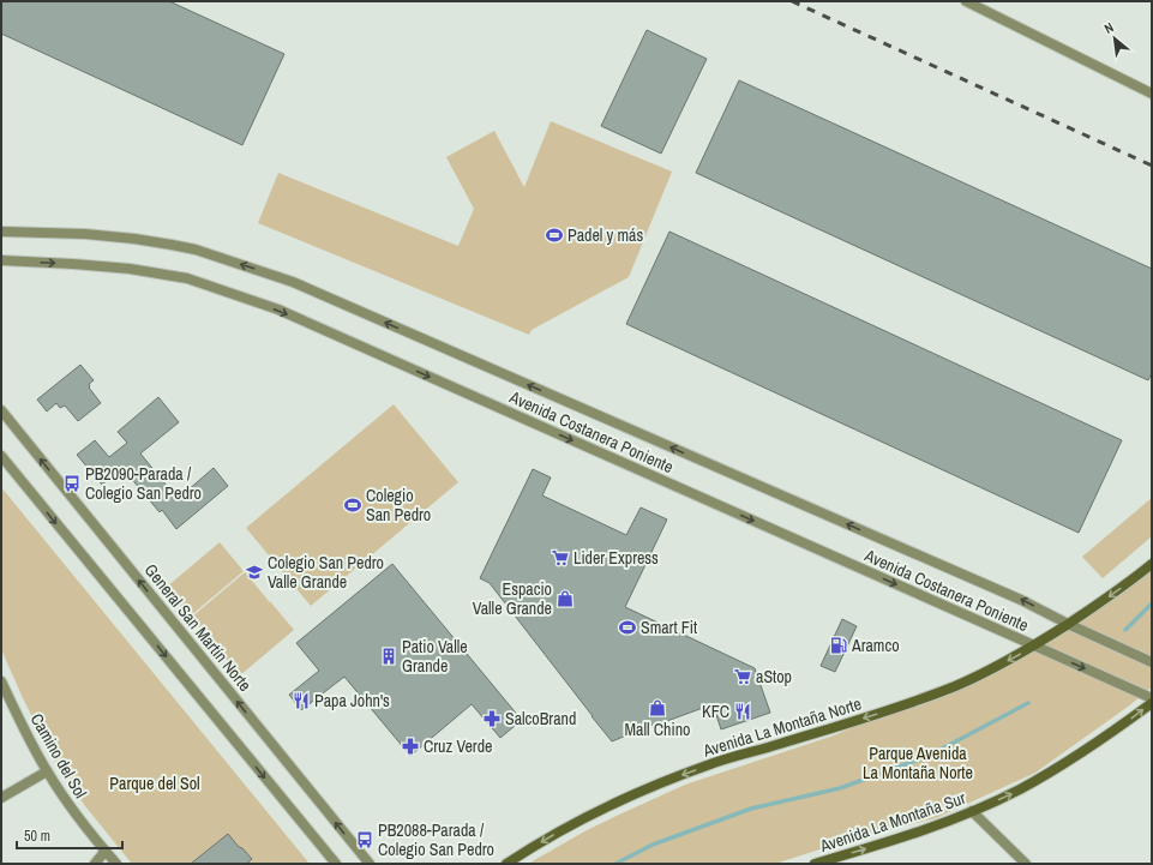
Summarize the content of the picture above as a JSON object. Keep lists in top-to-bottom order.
{
  "streets": {
    "main road": ["Avenida La Montaña Norte", "Avenida La Montaña Sur"],
    "street": ["Avenida Costanera Poniente", "General San Martín Norte", "Camino del Sol"]
  },
  "crossings": [
    ["Avenida Costanera Poniente", "Avenida La Montaña Norte"]
  ],
  "one_way": ["Avenida La Montaña Norte", "Avenida La Montaña Sur"],
  "parks": ["Parque Avenida La Montaña Norte", "Parque del Sol"],
  "places": {
    "sports": ["Padel y más", "Colegio San Pedro", "Smart Fit"],
    "bus stop": ["PB2090-Parada / Colegio San Pedro", "PB2088-Parada / Colegio San Pedro"],
    "supermarket": ["Lider Express", "aStop"],
    "school or university": ["Colegio San Pedro Valle Grande"],
    "shop": ["Espacio Valle Grande", "Mall Chino"],
    "fuel station": ["Aramco"],
    "building": ["Patio Valle Grande"],
    "restaurant": ["Papa John's", "KFC"],
    "pharmacy": ["SalcoBrand", "Cruz Verde"]
  },
  "scale_bar": "50 m",
  "north": "top left"
}
